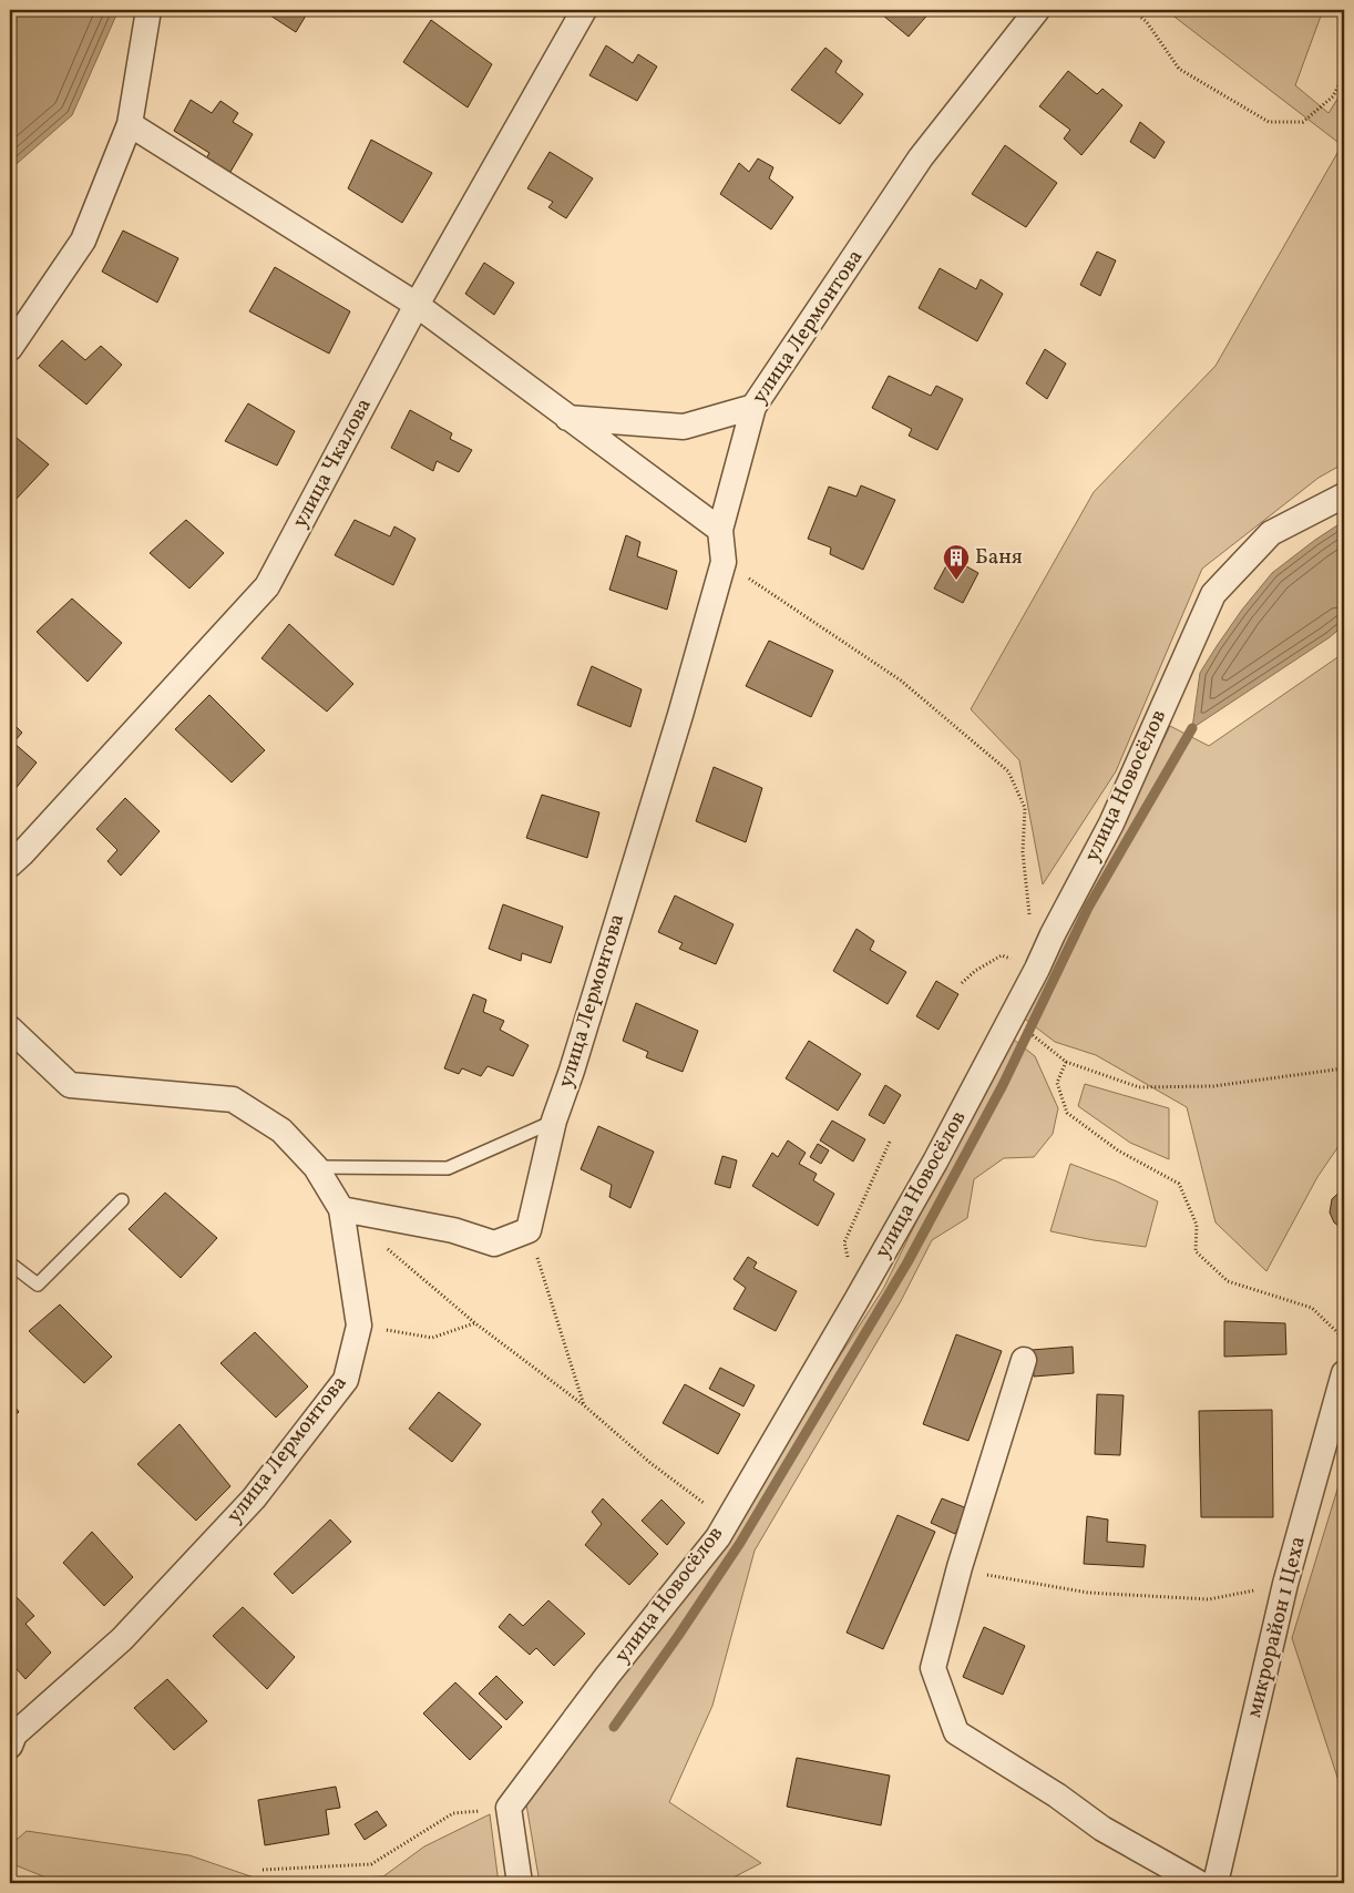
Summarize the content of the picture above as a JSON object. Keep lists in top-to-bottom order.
{
  "streets": {
    "street": [
      "улица Лермонтова",
      "улица Чкалова",
      "улица Новосёлов",
      "микрорайон 1 Цеха"
    ]
  },
  "places": {
    "building": ["Баня"]
  }
}
